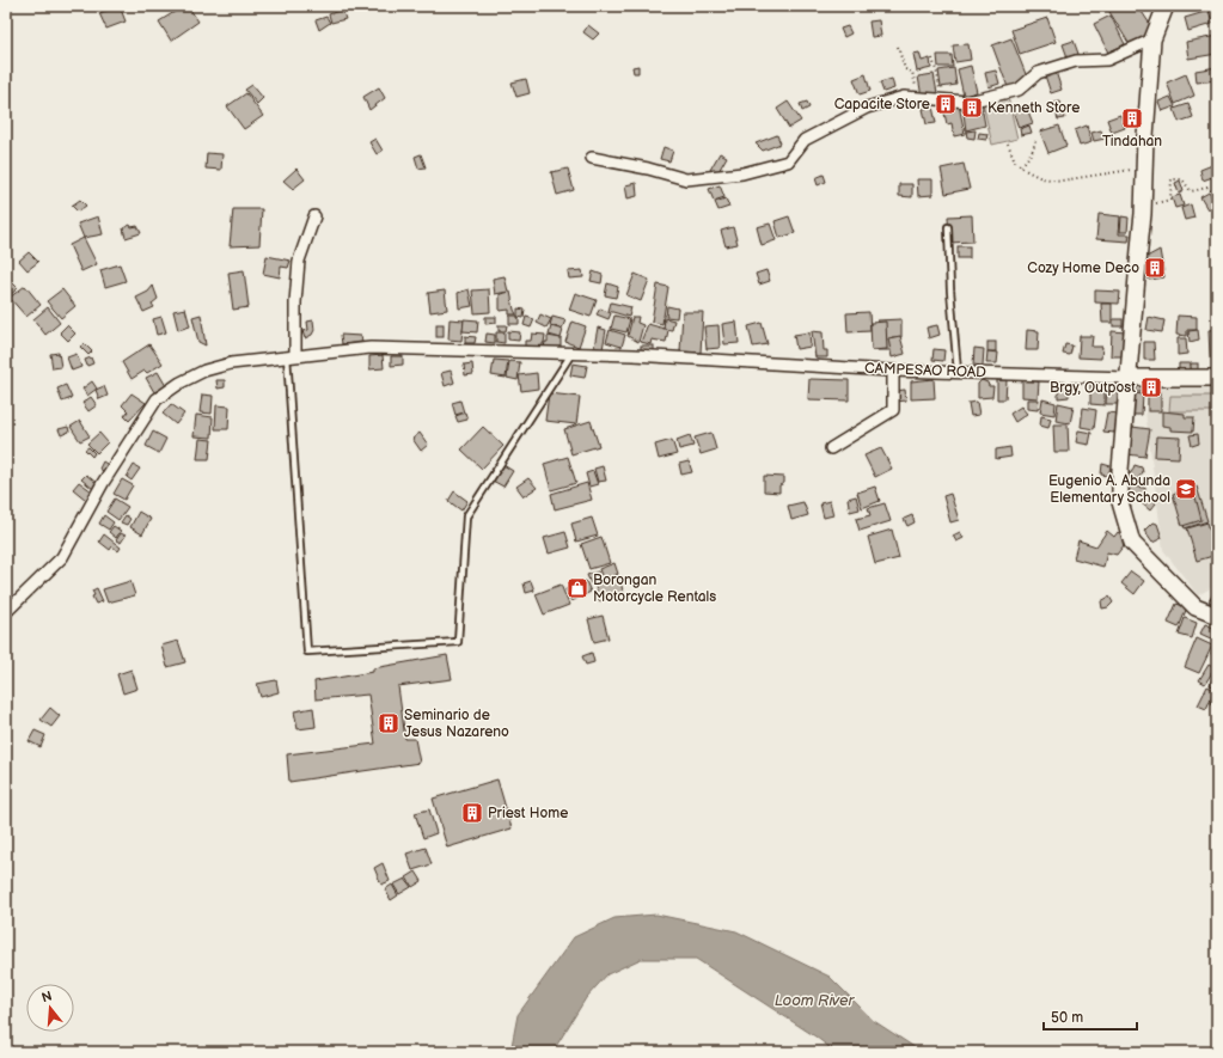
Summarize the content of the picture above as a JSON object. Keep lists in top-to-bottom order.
{
  "streets": {
    "street": ["CAMPESAO ROAD"]
  },
  "water": ["Loom River"],
  "places": {
    "building": [
      "Capacite Store",
      "Kenneth Store",
      "Tindahan",
      "Cozy Home Deco",
      "Brgy, Outpost",
      "Seminario de Jesus Nazareno",
      "Priest Home"
    ],
    "school or university": ["Eugenio A. Abunda Elementary School"],
    "shop": ["Borongan Motorcycle Rentals"]
  },
  "scale_bar": "50 m",
  "north": "top"
}
